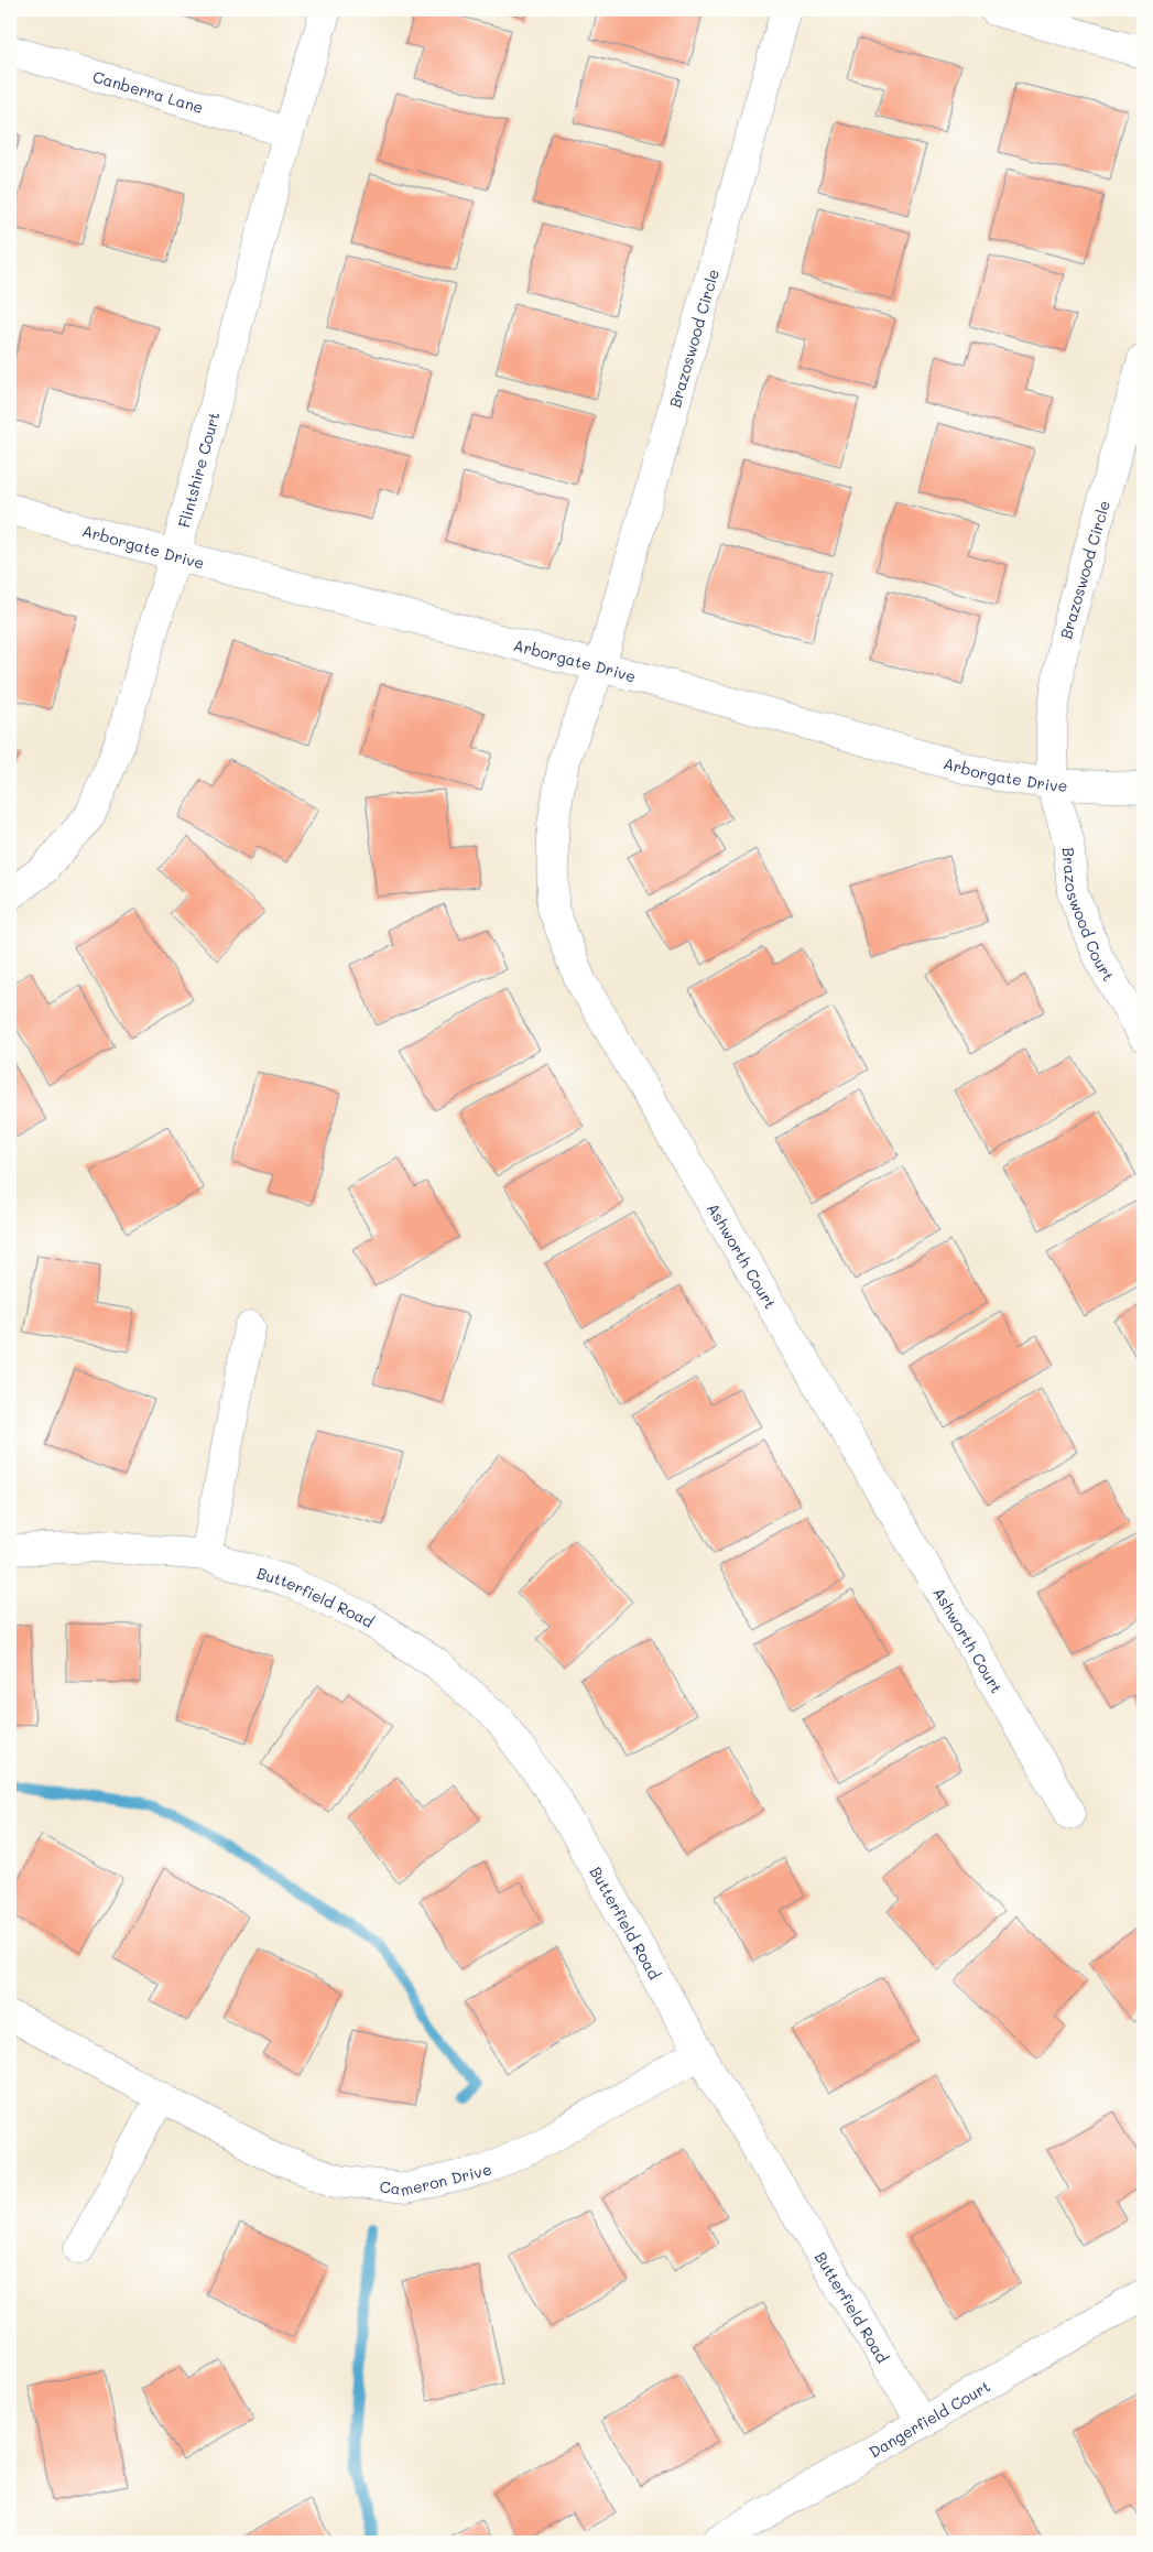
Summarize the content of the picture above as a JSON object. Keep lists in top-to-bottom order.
{
  "streets": {
    "street": [
      "Canberra Lane",
      "Brazoswood Circle",
      "Flintshire Court",
      "Arborgate Drive",
      "Brazoswood Court",
      "Ashworth Court",
      "Butterfield Road",
      "Cameron Drive",
      "Dangerfield Court"
    ]
  },
  "crossings": [
    ["Canberra Lane", "Flintshire Court"],
    ["Brazoswood Circle", "Arborgate Drive"],
    ["Brazoswood Circle", "Brazoswood Court"],
    ["Brazoswood Circle", "Ashworth Court"],
    ["Flintshire Court", "Arborgate Drive"],
    ["Arborgate Drive", "Brazoswood Court"],
    ["Arborgate Drive", "Ashworth Court"],
    ["Butterfield Road", "Cameron Drive"],
    ["Butterfield Road", "Dangerfield Court"]
  ]
}
